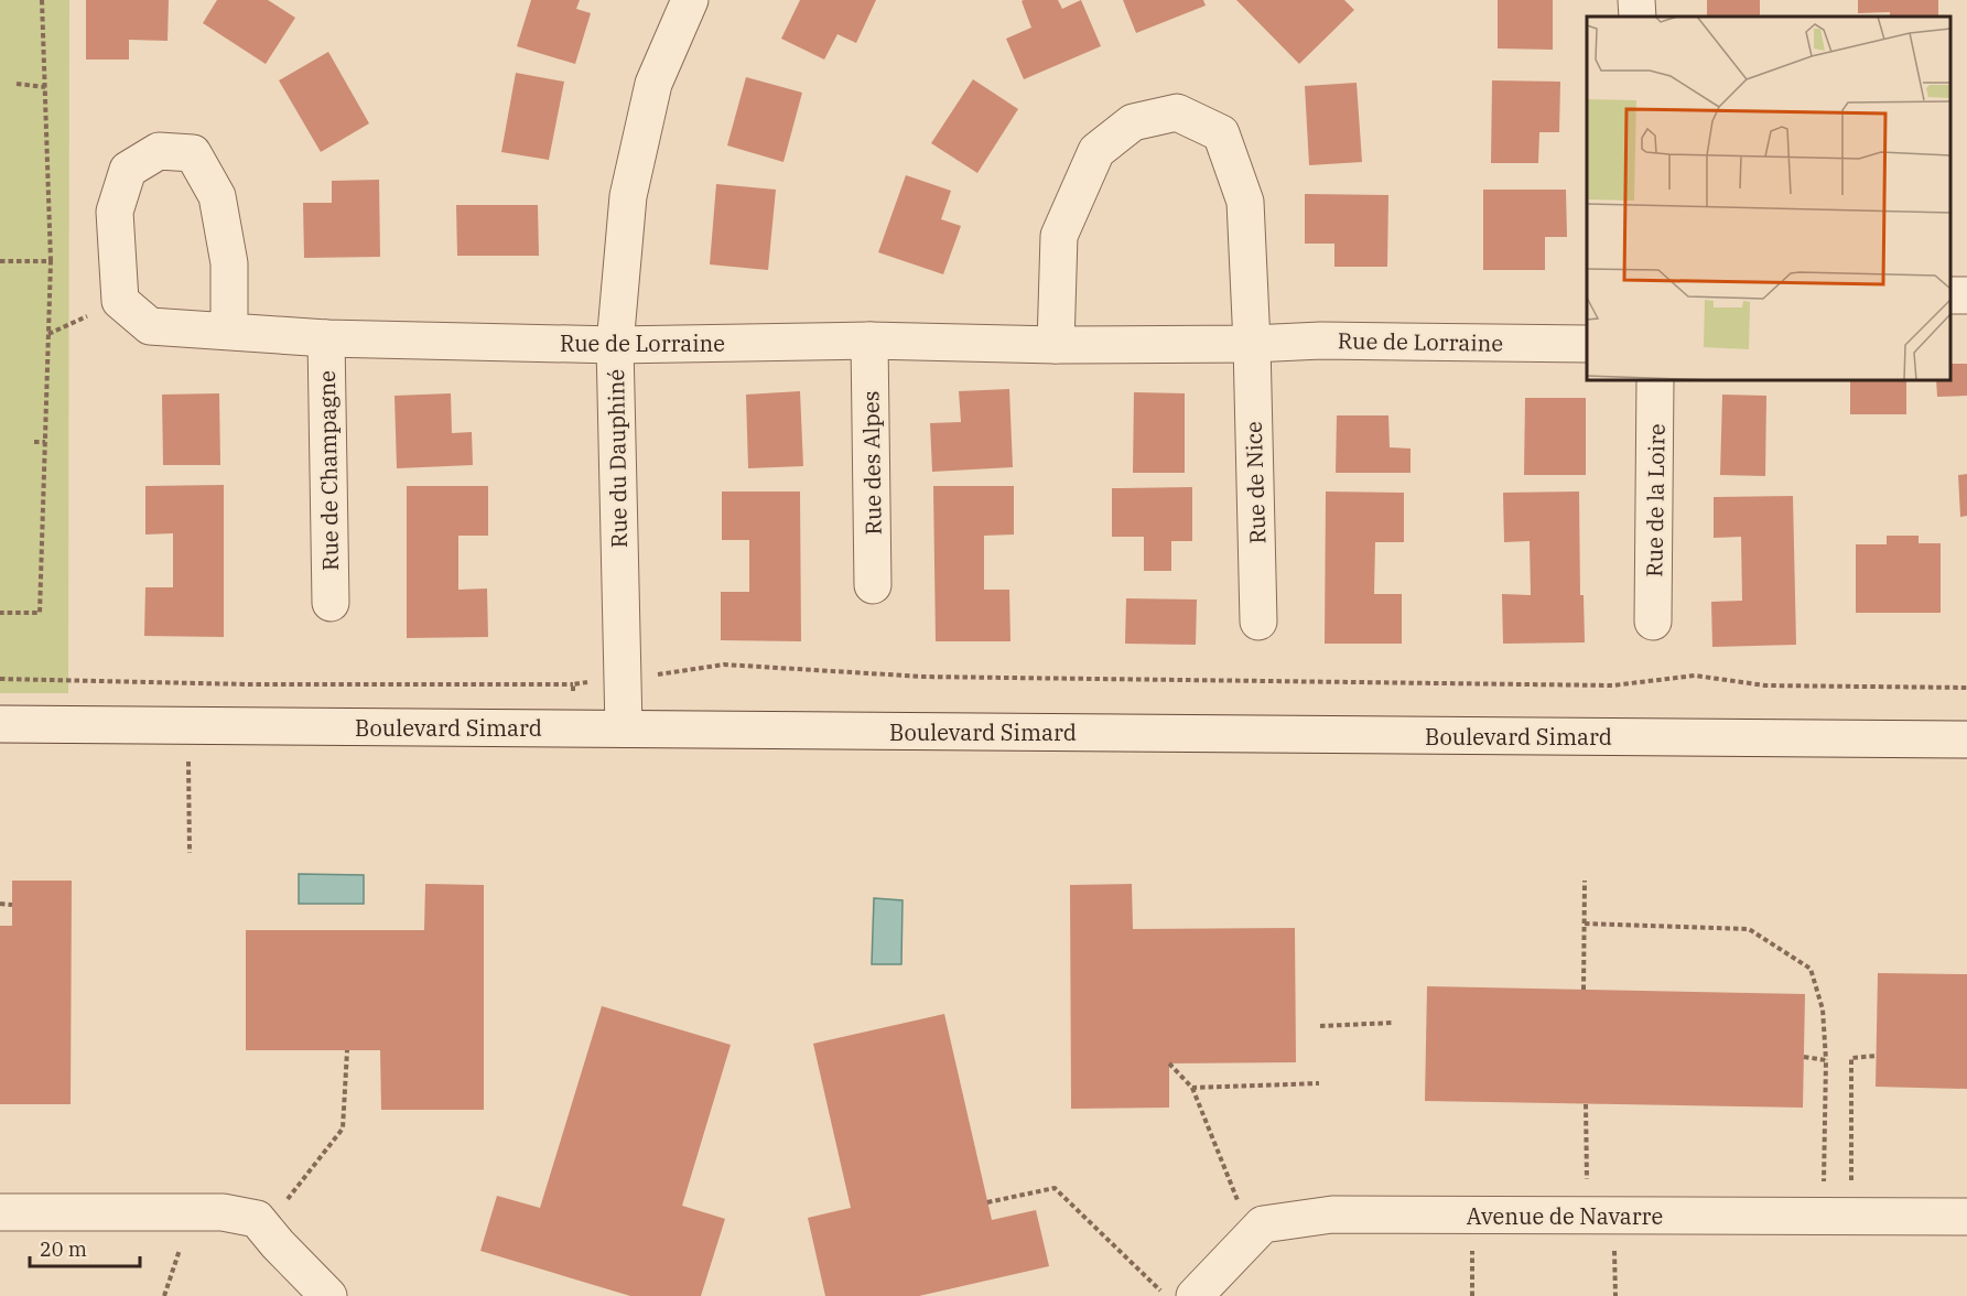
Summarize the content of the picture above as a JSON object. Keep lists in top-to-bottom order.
{
  "streets": {
    "street": [
      "Rue de Lorraine",
      "Rue du Dauphiné",
      "Rue des Alpes",
      "Rue de Champagne",
      "Rue de Nice",
      "Rue de la Loire",
      "Boulevard Simard",
      "Avenue de Navarre"
    ]
  },
  "crossings": [
    ["Rue de Lorraine", "Rue du Dauphiné"],
    ["Rue de Lorraine", "Rue des Alpes"],
    ["Rue de Lorraine", "Rue de Champagne"],
    ["Rue de Lorraine", "Rue de Nice"],
    ["Rue du Dauphiné", "Boulevard Simard"]
  ],
  "scale_bar": "20 m"
}
